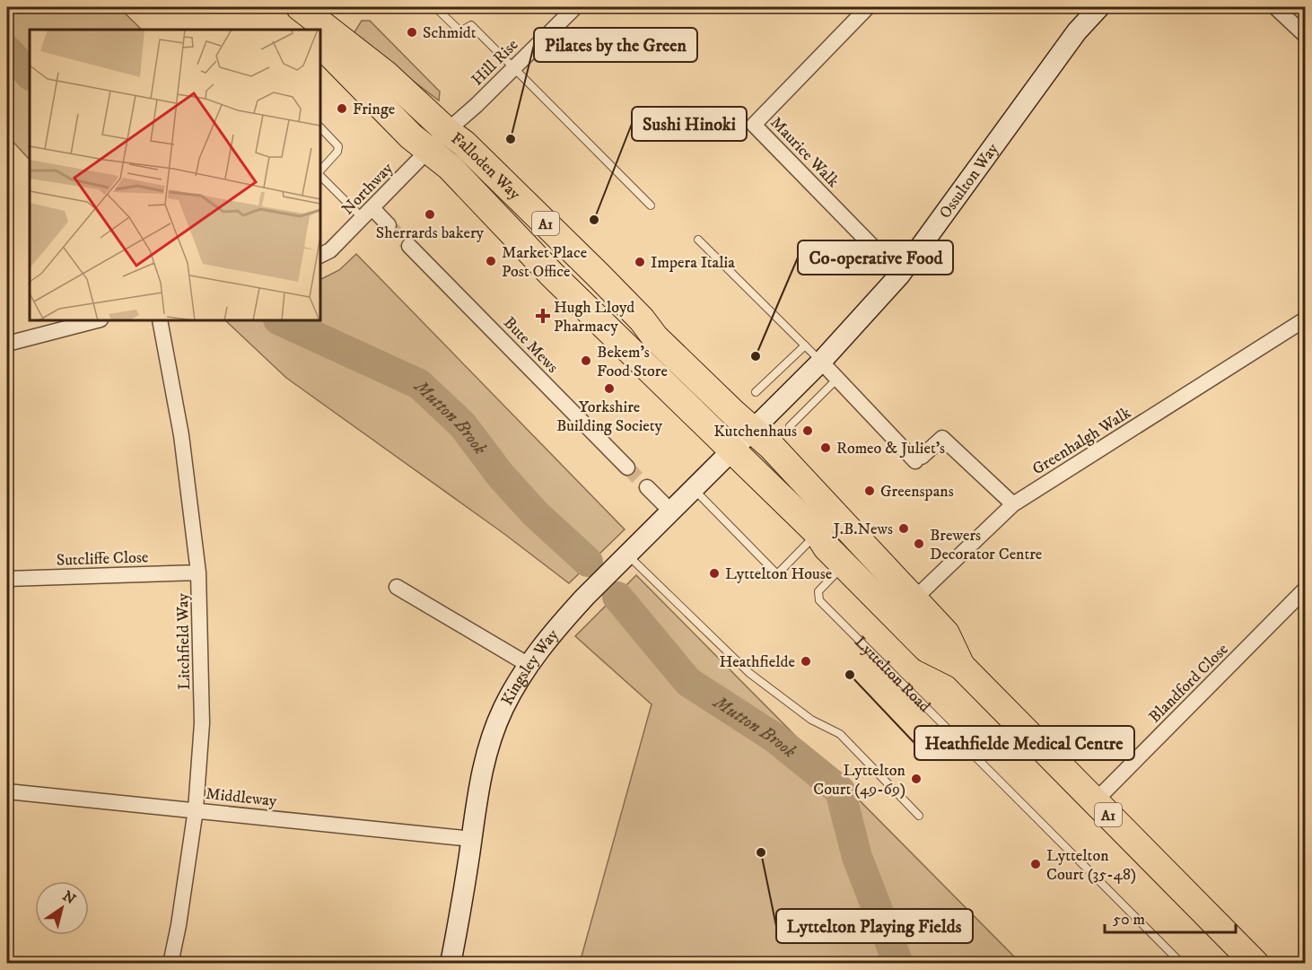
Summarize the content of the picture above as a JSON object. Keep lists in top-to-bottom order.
{
  "streets": {
    "highway": ["Falloden Way", "A1"],
    "street": [
      "Hill Rise",
      "Maurice Walk",
      "Ossulton Way",
      "Northway",
      "Bute Mews",
      "Greenhalgh Walk",
      "Sutcliffe Close",
      "Litchfield Way",
      "Kingsley Way",
      "Blandford Close",
      "Middleway"
    ],
    "lane": ["Lyttelton Road"]
  },
  "crossings": [
    ["Hill Rise", "Falloden Way"],
    ["Hill Rise", "Northway"],
    ["Maurice Walk", "Ossulton Way"],
    ["Falloden Way", "Ossulton Way"],
    ["Falloden Way", "Northway"],
    ["Falloden Way", "A1"],
    ["Falloden Way", "Kingsley Way"],
    ["Ossulton Way", "A1"],
    ["Ossulton Way", "Kingsley Way"],
    ["A1", "Greenhalgh Walk"],
    ["A1", "Kingsley Way"],
    ["A1", "Lyttelton Road"],
    ["A1", "Blandford Close"],
    ["Sutcliffe Close", "Litchfield Way"],
    ["Litchfield Way", "Middleway"],
    ["Kingsley Way", "Middleway"]
  ],
  "water": ["Mutton Brook"],
  "places": {
    "other": [
      "Schmidt",
      "Fringe",
      "Pilates by the Green",
      "Sherrards bakery",
      "Sushi Hinoki",
      "Market Place Post Office",
      "Impera Italia",
      "Co-operative Food",
      "Bekem's Food Store",
      "Yorkshire Building Society",
      "Kutchenhaus",
      "Romeo & Juliet's",
      "Greenspans",
      "J.B.News",
      "Brewers Decorator Centre",
      "Lyttelton House",
      "Heathfielde",
      "Heathfielde Medical Centre",
      "Lyttelton Court (49-69)",
      "Lyttelton Playing Fields",
      "Lyttelton Court (35-48)"
    ],
    "health": ["Hugh Lloyd Pharmacy"]
  },
  "scale_bar": "50 m",
  "north": "top right"
}
